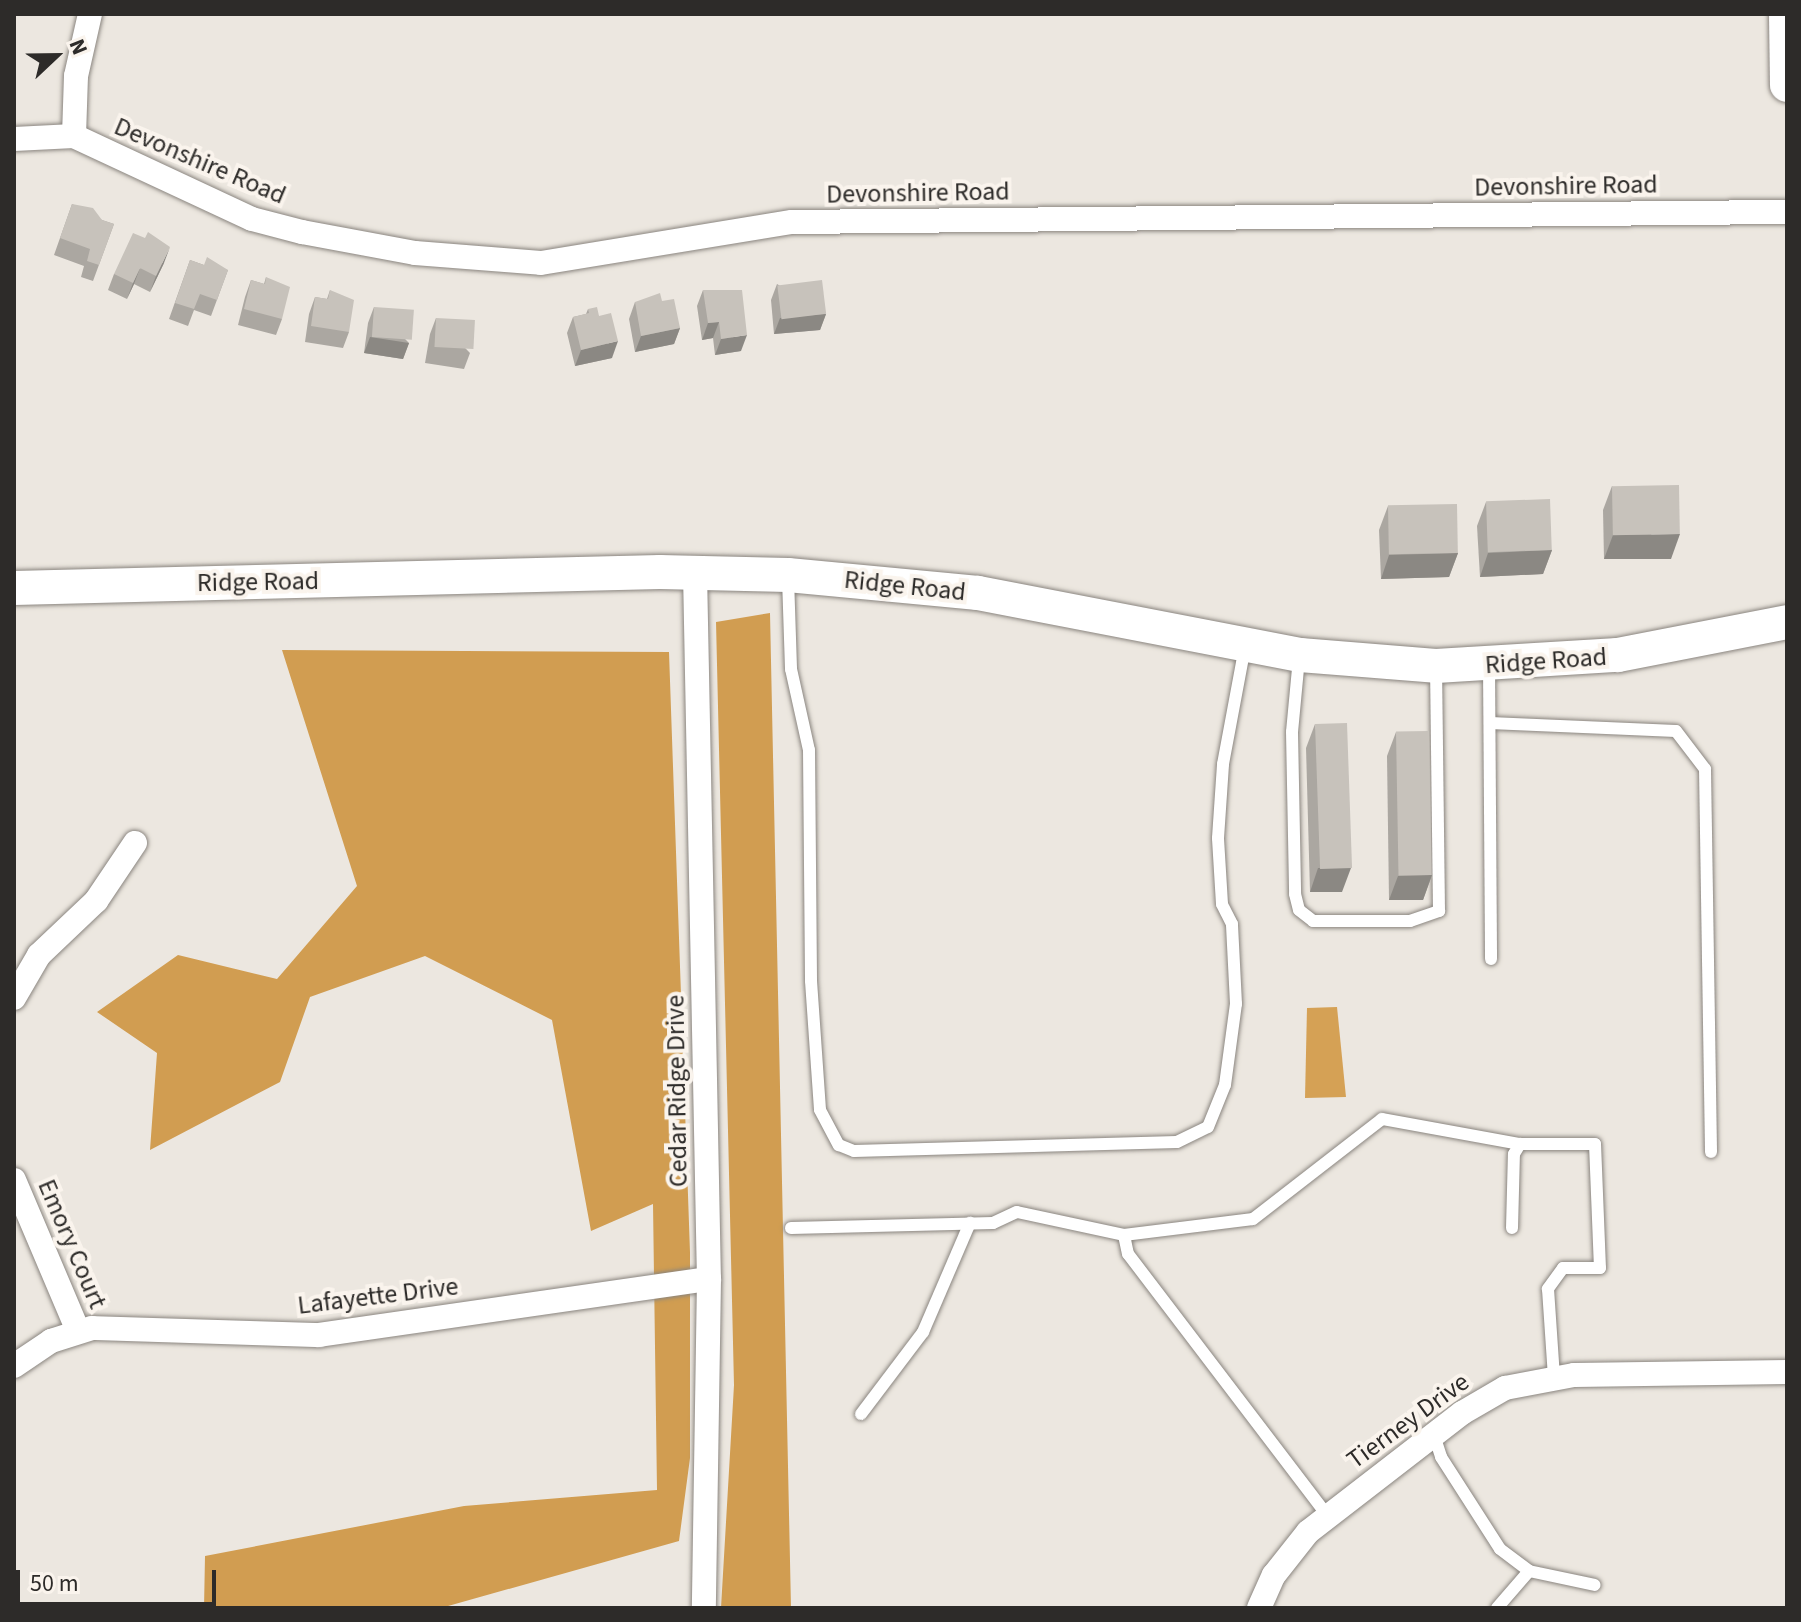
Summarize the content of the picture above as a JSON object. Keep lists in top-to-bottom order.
{
  "streets": {
    "main road": ["Ridge Road"],
    "street": [
      "Devonshire Road",
      "Cedar Ridge Drive",
      "Emory Court",
      "Lafayette Drive",
      "Tierney Drive"
    ]
  },
  "crossings": [
    ["Ridge Road", "Cedar Ridge Drive"],
    ["Cedar Ridge Drive", "Lafayette Drive"],
    ["Emory Court", "Lafayette Drive"]
  ],
  "scale_bar": "50 m",
  "north": "right"
}
